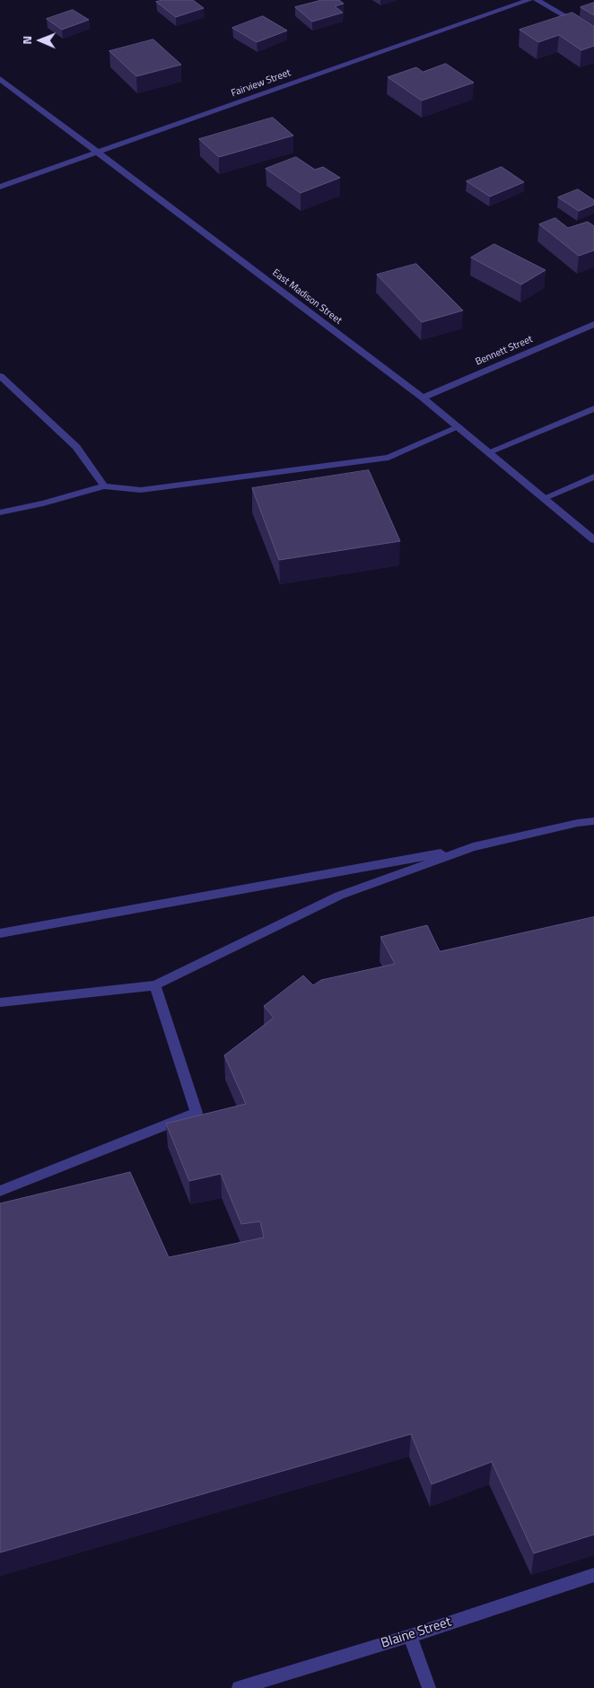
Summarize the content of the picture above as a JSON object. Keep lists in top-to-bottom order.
{
  "streets": {
    "street": [
      "Fairview Street",
      "East Madison Street",
      "Bennett Street",
      "Blaine Street"
    ]
  },
  "crossings": [
    ["Fairview Street", "East Madison Street"],
    ["East Madison Street", "Bennett Street"]
  ],
  "north": "left"
}
